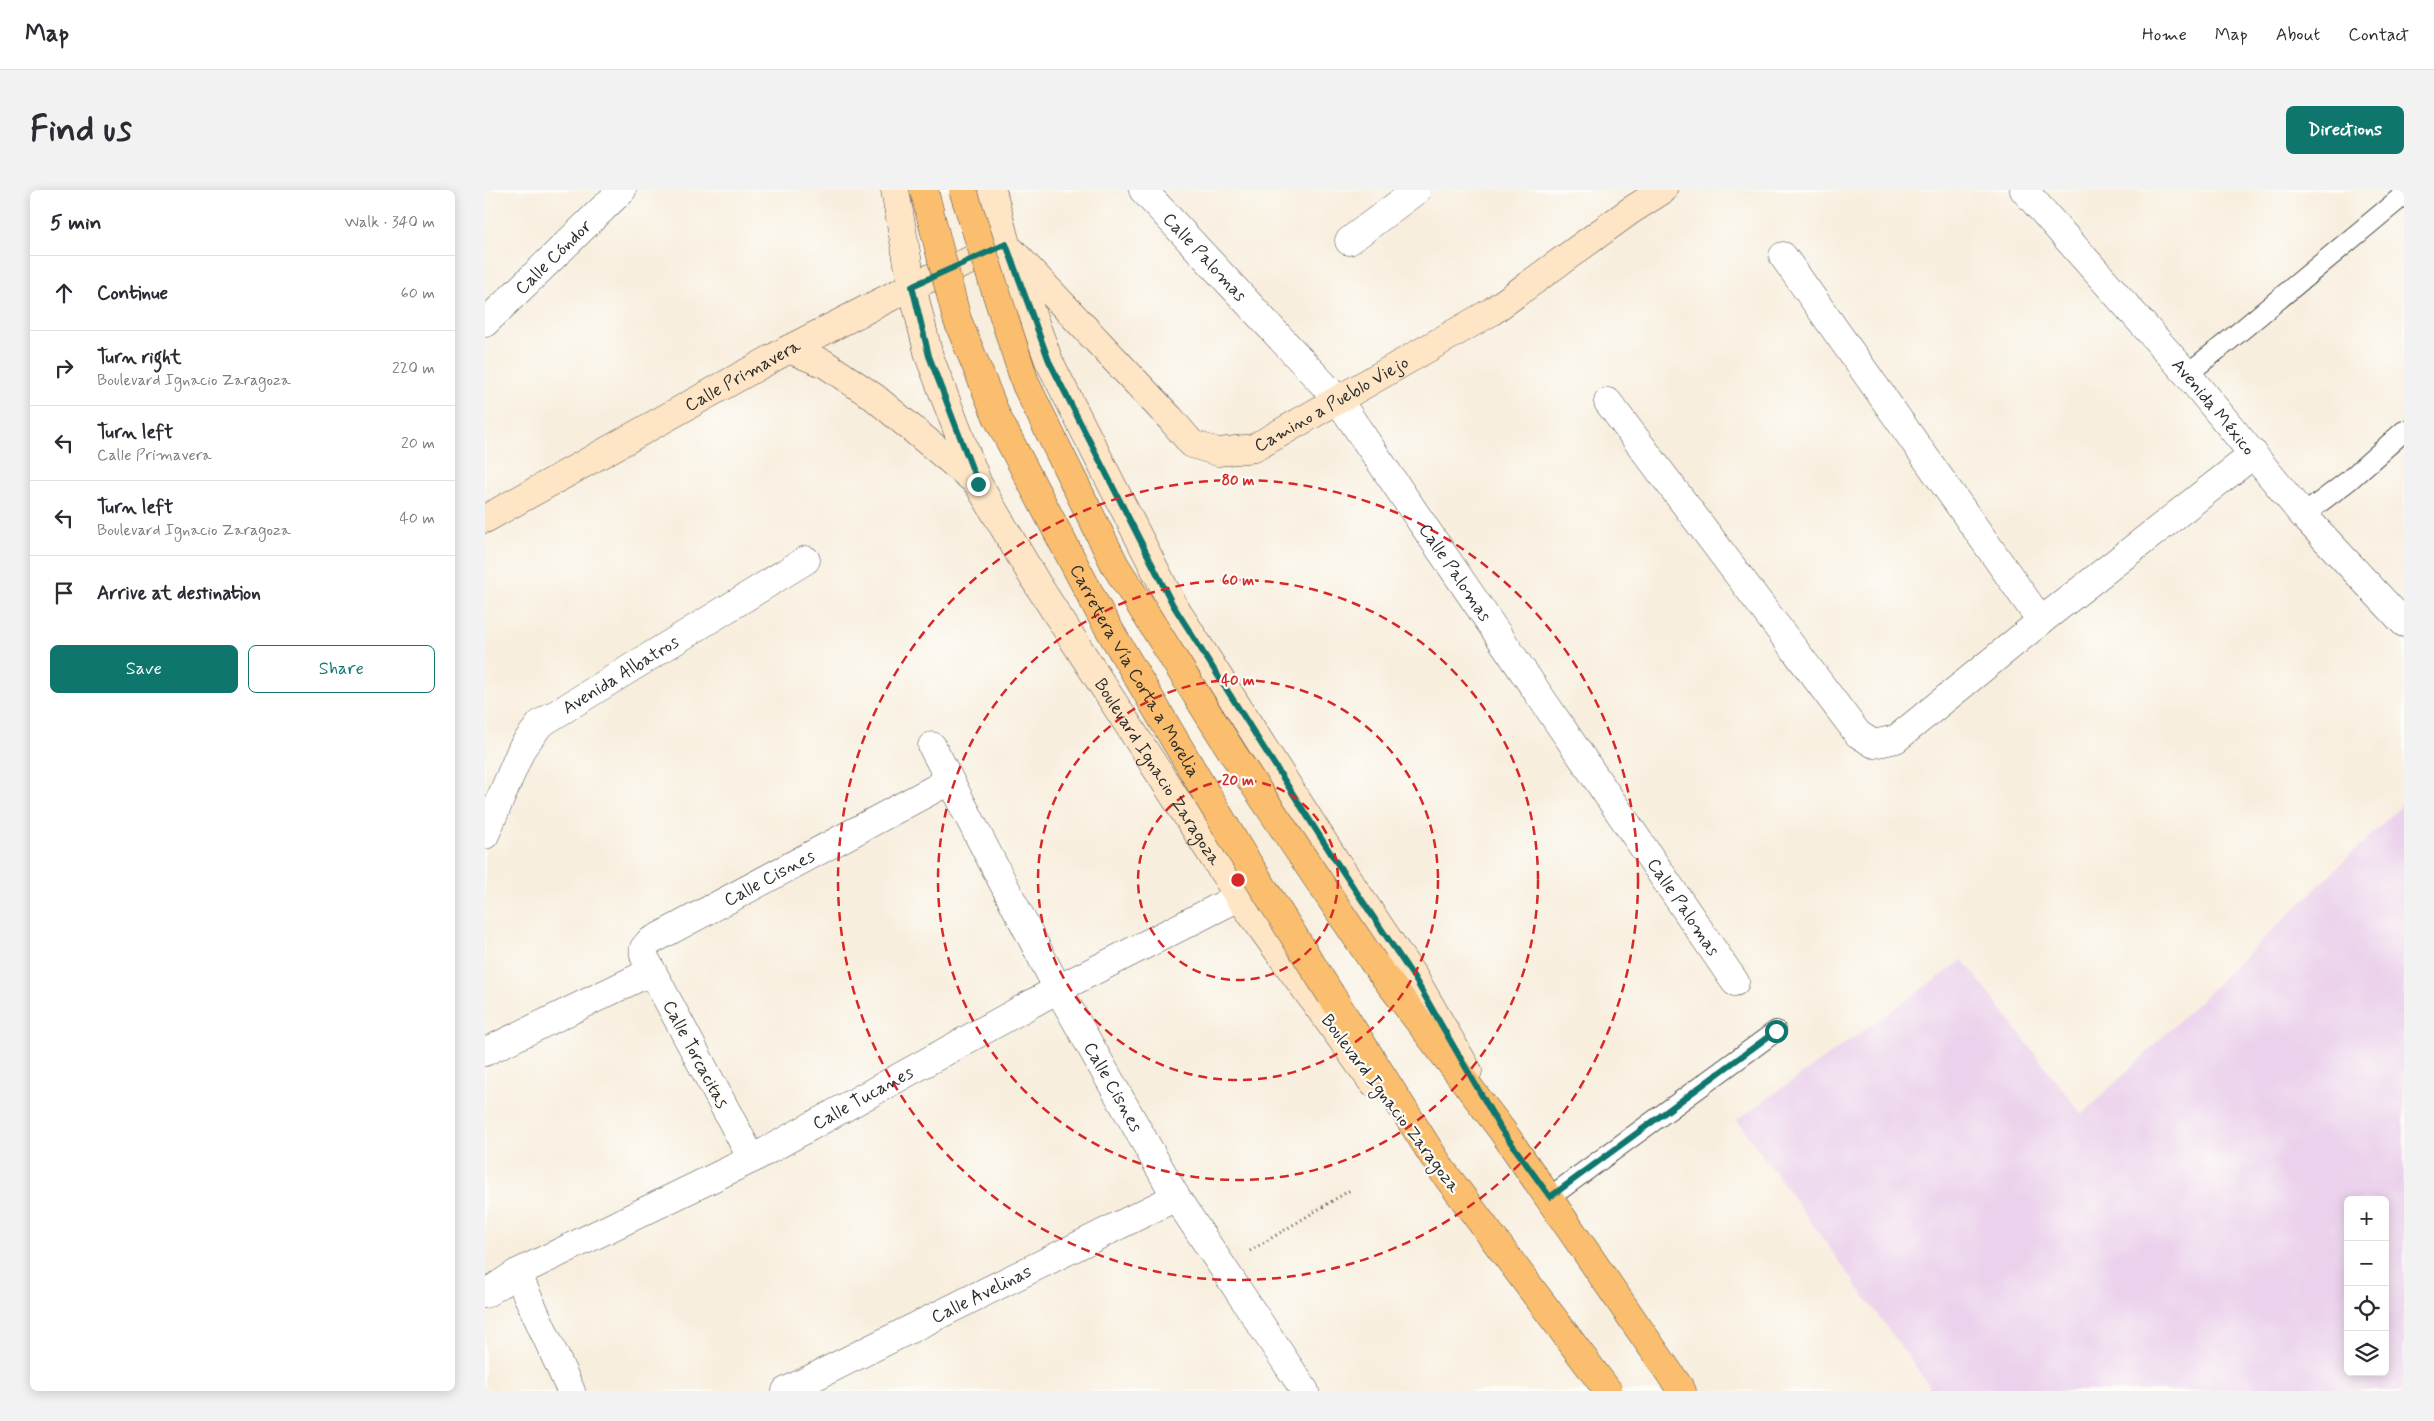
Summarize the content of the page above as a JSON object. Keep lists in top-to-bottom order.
{
  "streets": {
    "main road": ["Carretera Vía Corta a Morelia", "Boulevard Ignacio Zaragoza"],
    "street": [
      "Calle Palomas",
      "Calle Cóndor",
      "Calle Primavera",
      "Camino a Pueblo Viejo",
      "Avenida México",
      "Avenida Albatros",
      "Calle Cisnes",
      "Calle Torcacitas",
      "Calle Tucanes",
      "Calle Avelinas"
    ]
  },
  "crossings": [
    ["Calle Palomas", "Camino a Pueblo Viejo"],
    ["Calle Primavera", "Camino a Pueblo Viejo"],
    ["Calle Primavera", "Boulevard Ignacio Zaragoza"],
    ["Carretera Vía Corta a Morelia", "Boulevard Ignacio Zaragoza"],
    ["Boulevard Ignacio Zaragoza", "Calle Tucanes"],
    ["Calle Cisnes", "Calle Torcacitas"],
    ["Calle Cisnes", "Calle Tucanes"],
    ["Calle Cisnes", "Calle Avelinas"],
    ["Calle Torcacitas", "Calle Tucanes"]
  ],
  "page": {
    "header": "Map",
    "nav": [
      "Home",
      "Map",
      "About",
      "Contact"
    ],
    "buttons": [
      "Directions",
      ["Save", "Share"]
    ],
    "title": "Find us",
    "heading": ["5 min", "Walk · 340 m"],
    "list": [
      ["Continue", "60 m"],
      ["Turn right", "Boulevard Ignacio Zaragoza", "220 m"],
      ["Turn left", "Calle Primavera", "20 m"],
      ["Turn left", "Boulevard Ignacio Zaragoza", "40 m"],
      "Arrive at destination"
    ],
    "map_buttons": ["+", "−"]
  },
  "rings": [
    "80 m",
    "60 m",
    "40 m",
    "20 m"
  ]
}
